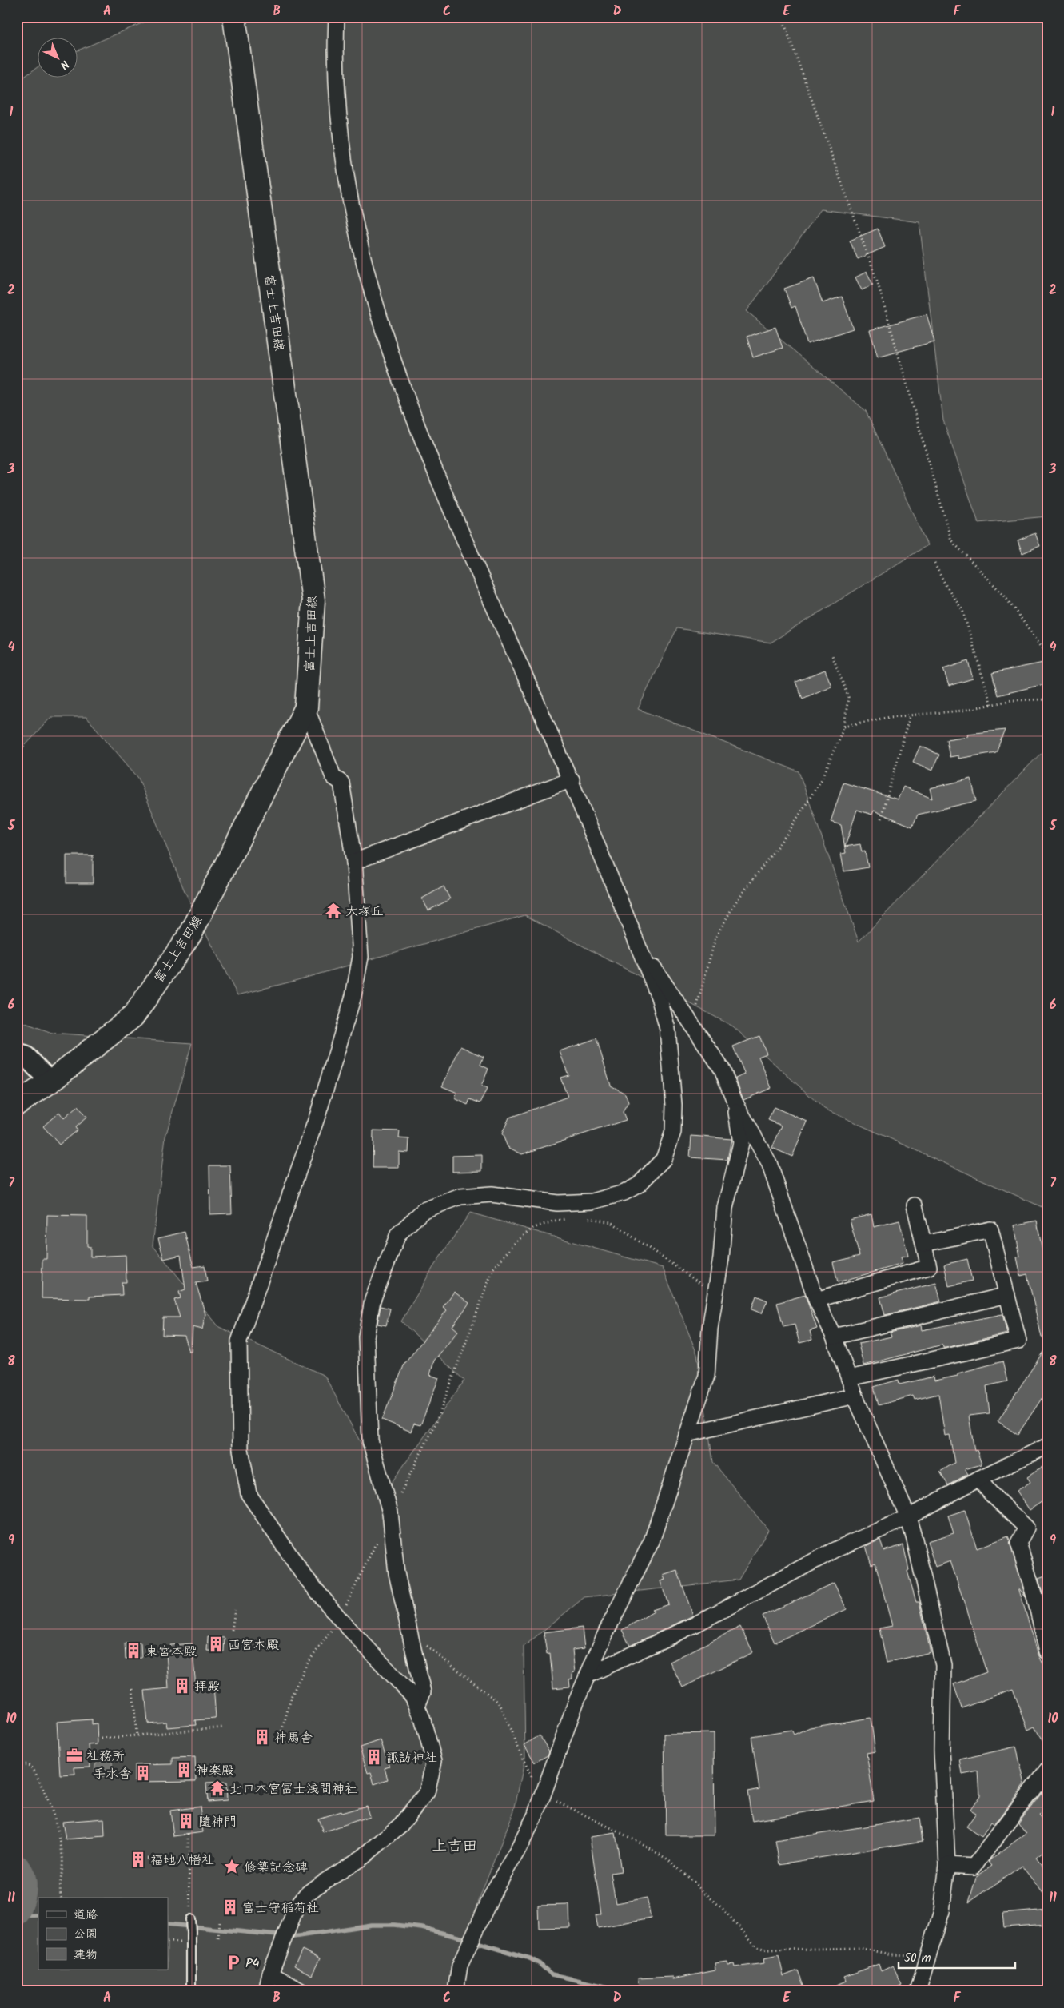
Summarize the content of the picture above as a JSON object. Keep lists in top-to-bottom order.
{
  "streets": {
    "main road": ["富士上吉田線"]
  },
  "districts": ["上吉田"],
  "places": {
    "temple": ["大塚丘", "北口本宮冨士浅間神社"],
    "building": [
      "西宮本殿",
      "東宮本殿",
      "拝殿",
      "神馬舎",
      "諏訪神社",
      "神楽殿",
      "手水舎",
      "隨神門",
      "福地八幡社",
      "富士守稲荷社"
    ],
    "office": ["社務所"],
    "place": ["修築記念碑"],
    "parking": ["P4"]
  },
  "legend": ["道路", "公園", "建物"],
  "scale_bar": "50 m",
  "north": "bottom right",
  "grid": {
    "columns": [
      "A",
      "B",
      "C",
      "D",
      "E",
      "F"
    ],
    "rows": [
      "1",
      "2",
      "3",
      "4",
      "5",
      "6",
      "7",
      "8",
      "9",
      "10",
      "11"
    ]
  }
}
